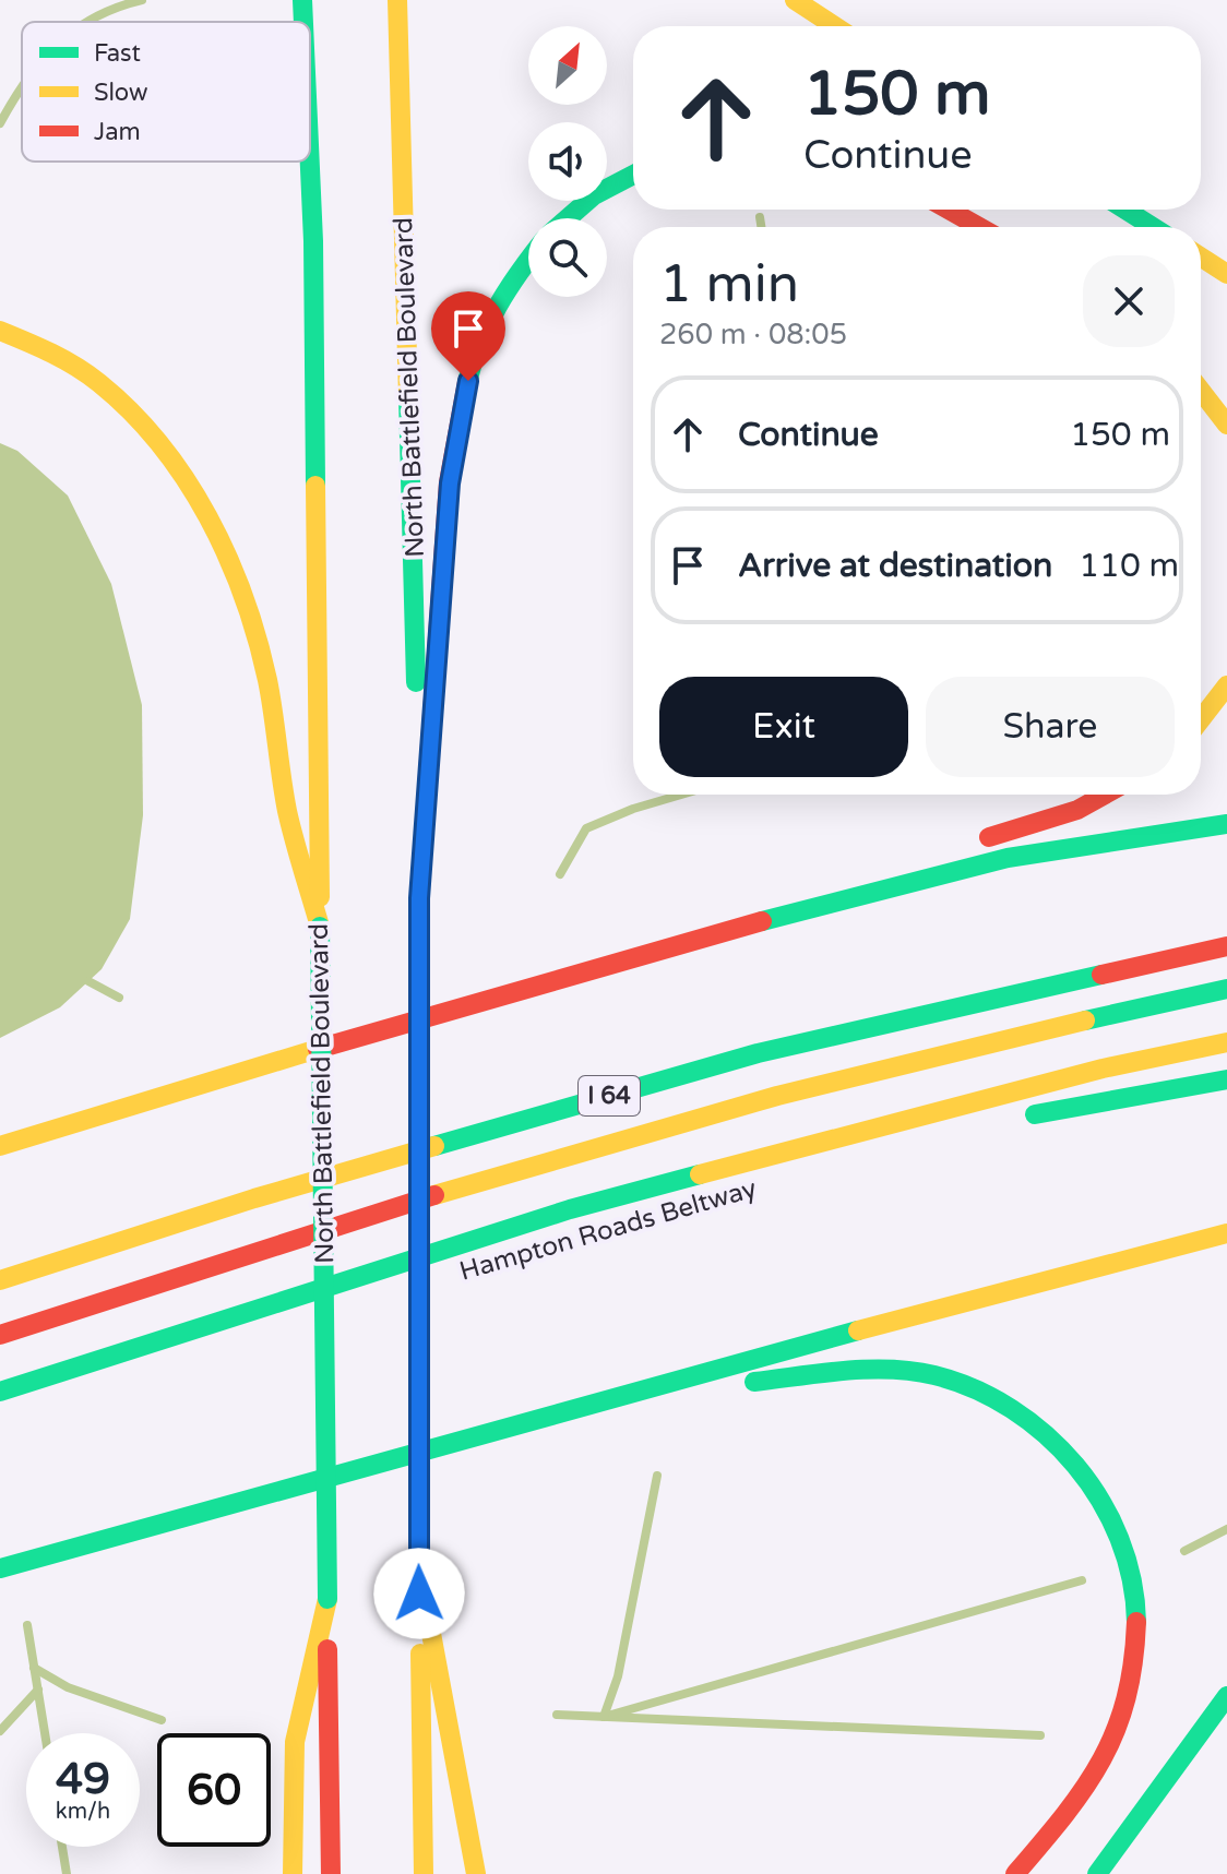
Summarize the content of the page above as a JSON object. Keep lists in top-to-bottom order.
{
  "streets": {
    "main road": ["North Battlefield Boulevard", "I 64", "Hampton Roads Beltway"]
  },
  "legend": ["Fast", "Slow", "Jam"],
  "north": "top right",
  "page": {
    "turn": ["150 m", "Continue"],
    "heading": ["1 min", "260 m · 08:05"],
    "list": [
      {
        "name": "Continue",
        "value": "150 m"
      },
      {
        "name": "Arrive at destination",
        "value": "110 m"
      }
    ],
    "buttons": ["Exit", "Share"],
    "speed": "49 km/h",
    "limit": "60"
  }
}
